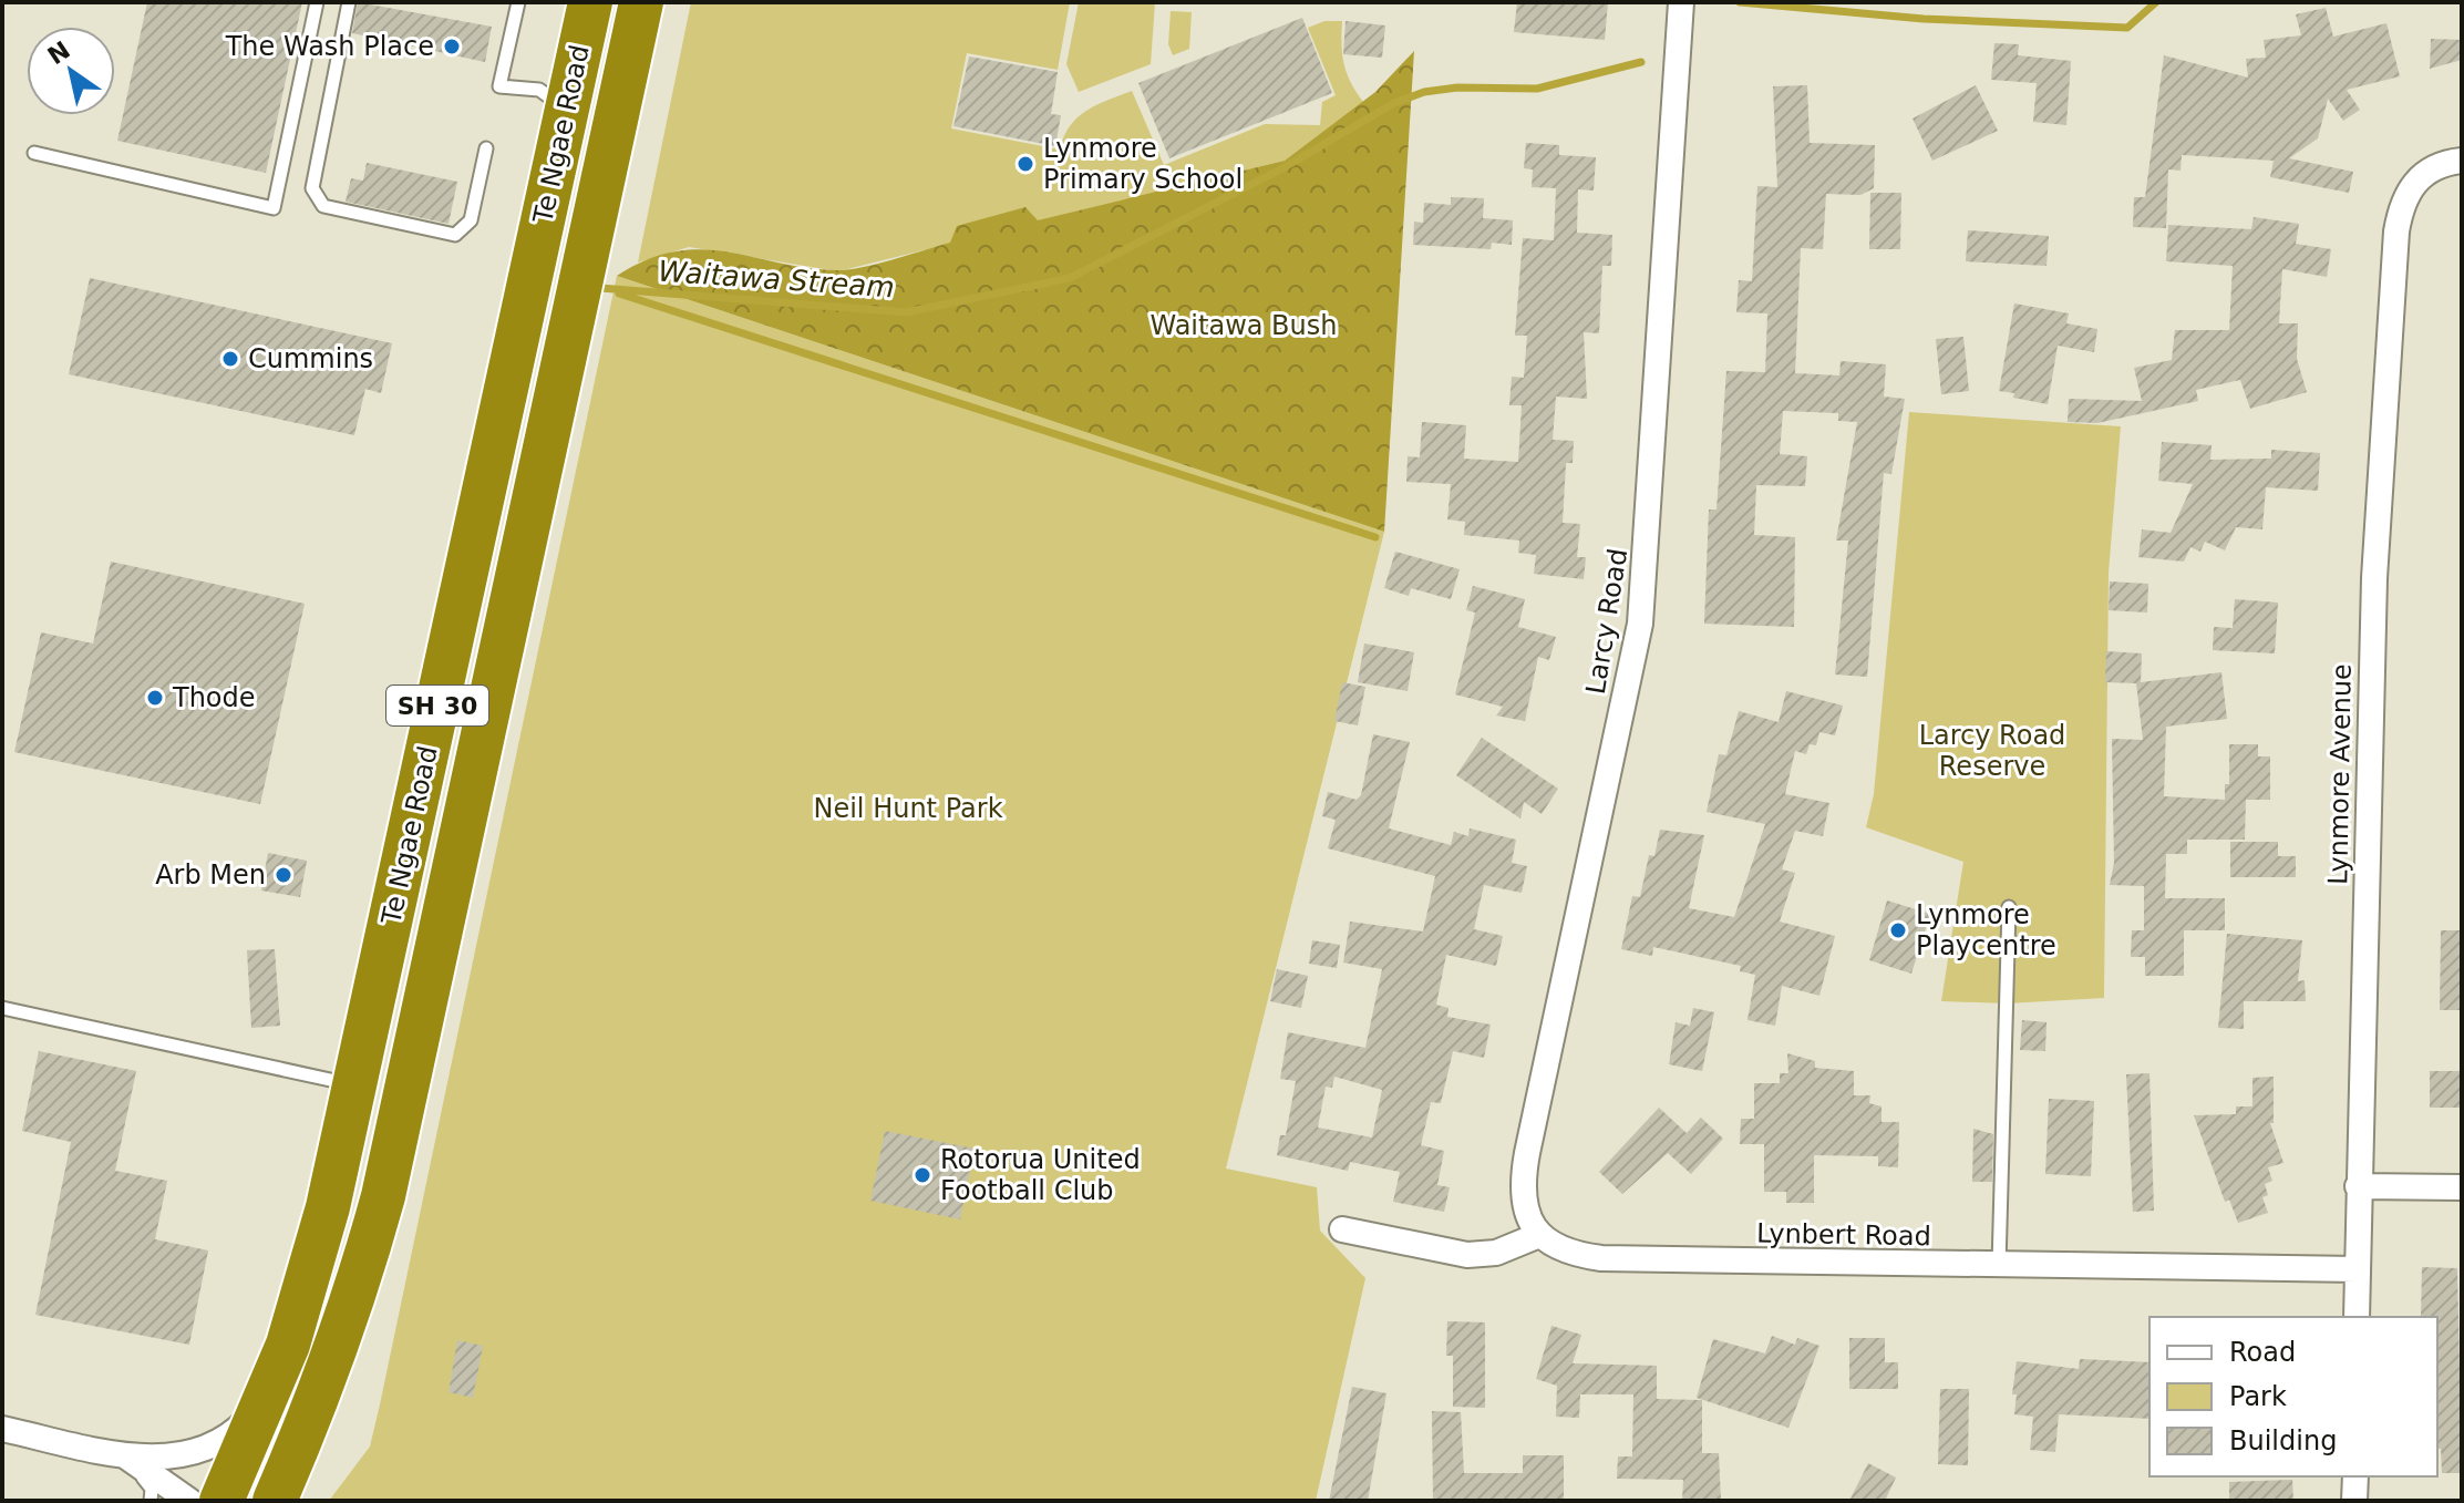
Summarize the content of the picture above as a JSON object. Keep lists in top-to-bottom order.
{
  "streets": {
    "highway": ["Te Ngae Road", "SH 30"],
    "street": ["Larcy Road", "Lynmore Avenue", "Lynbert Road"]
  },
  "crossings": [
    ["Larcy Road", "Lynbert Road"],
    ["Lynmore Avenue", "Lynbert Road"]
  ],
  "water": ["Waitawa Stream"],
  "parks": ["Waitawa Bush", "Larcy Road Reserve", "Neil Hunt Park"],
  "places": [
    "The Wash Place",
    "Lynmore Primary School",
    "Cummins",
    "Thode",
    "Arb Men",
    "Lynmore Playcentre",
    "Rotorua United Football Club"
  ],
  "legend": ["Road", "Park", "Building"],
  "north": "top left"
}
